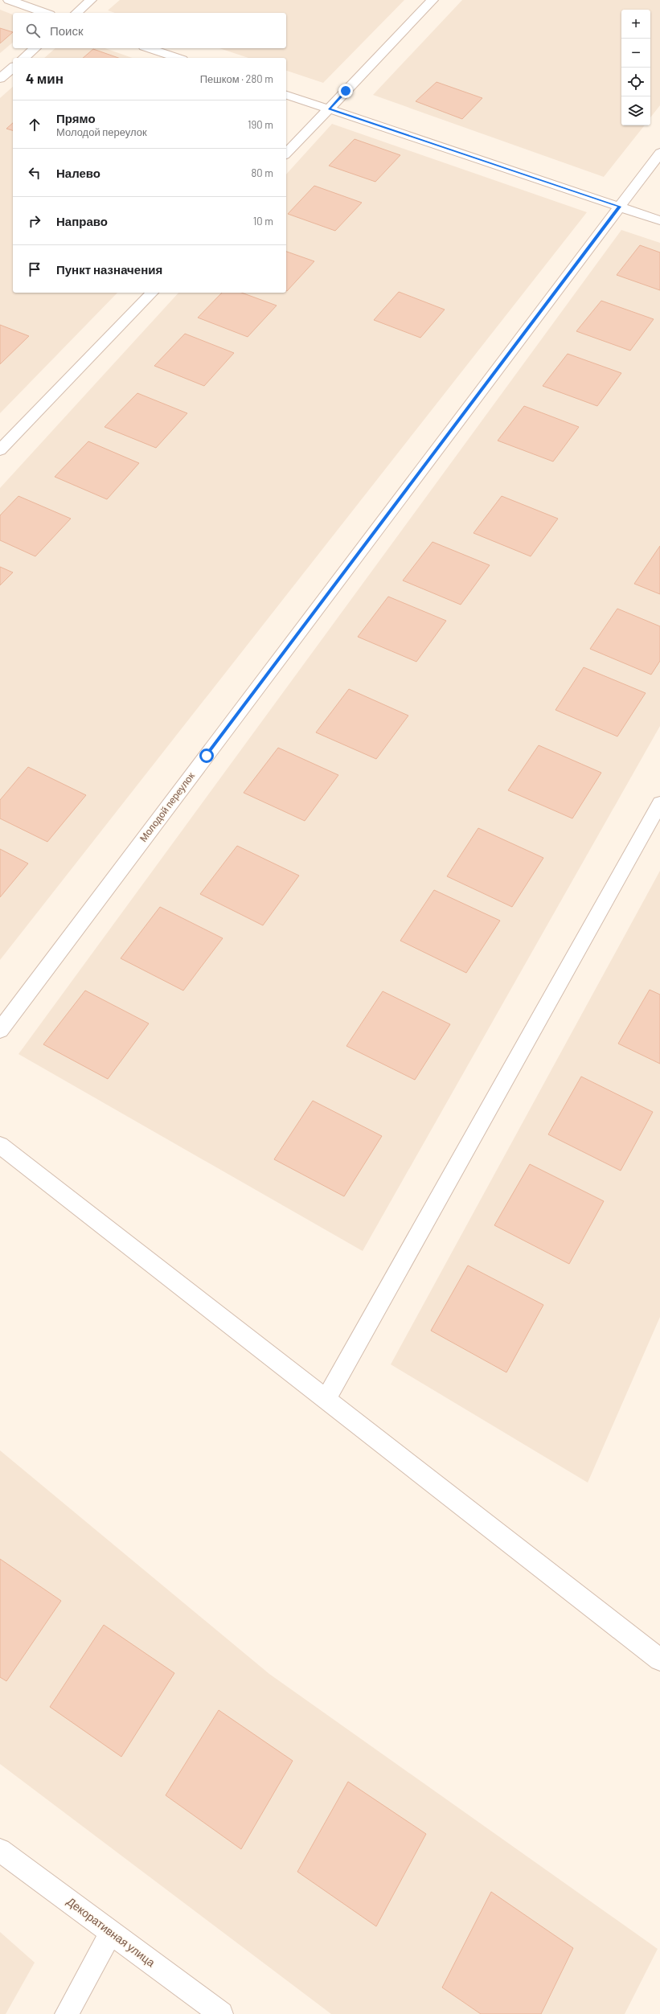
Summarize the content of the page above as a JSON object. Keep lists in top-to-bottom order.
{
  "streets": {
    "street": ["Молодой переулок", "Декоративная улица"]
  },
  "page": {
    "map_buttons": ["+", "−"],
    "search": "Поиск",
    "heading": ["4 мин", "Пешком · 280 m"],
    "list": [
      ["Прямо", "Молодой переулок", "190 m"],
      ["Налево", "80 m"],
      ["Направо", "10 m"],
      "Пункт назначения"
    ]
  }
}
